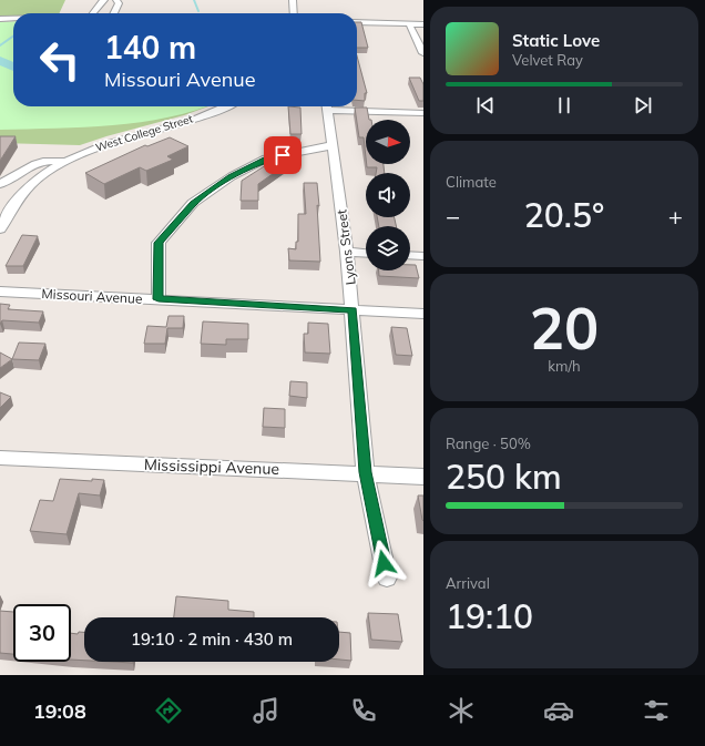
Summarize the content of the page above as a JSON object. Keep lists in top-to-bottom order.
{
  "streets": {
    "street": [
      "West College Street",
      "Lyons Street",
      "Missouri Avenue",
      "Mississippi Avenue"
    ]
  },
  "crossings": [
    ["Lyons Street", "Missouri Avenue"],
    ["Lyons Street", "Mississippi Avenue"]
  ],
  "north": "right",
  "page": {
    "turn": ["140 m", "Missouri Avenue"],
    "song": ["Static Love", "Velvet Ray"],
    "tile": [
      "Climate",
      ["20", "km/h"],
      ["Range · 50%", "250 km"],
      ["Arrival", "19:10"]
    ],
    "heat": ["−", "20.5°", "+"],
    "limit": "30",
    "trip": "19:10 · 2 min · 430 m",
    "tabs": "19:08"
  }
}
